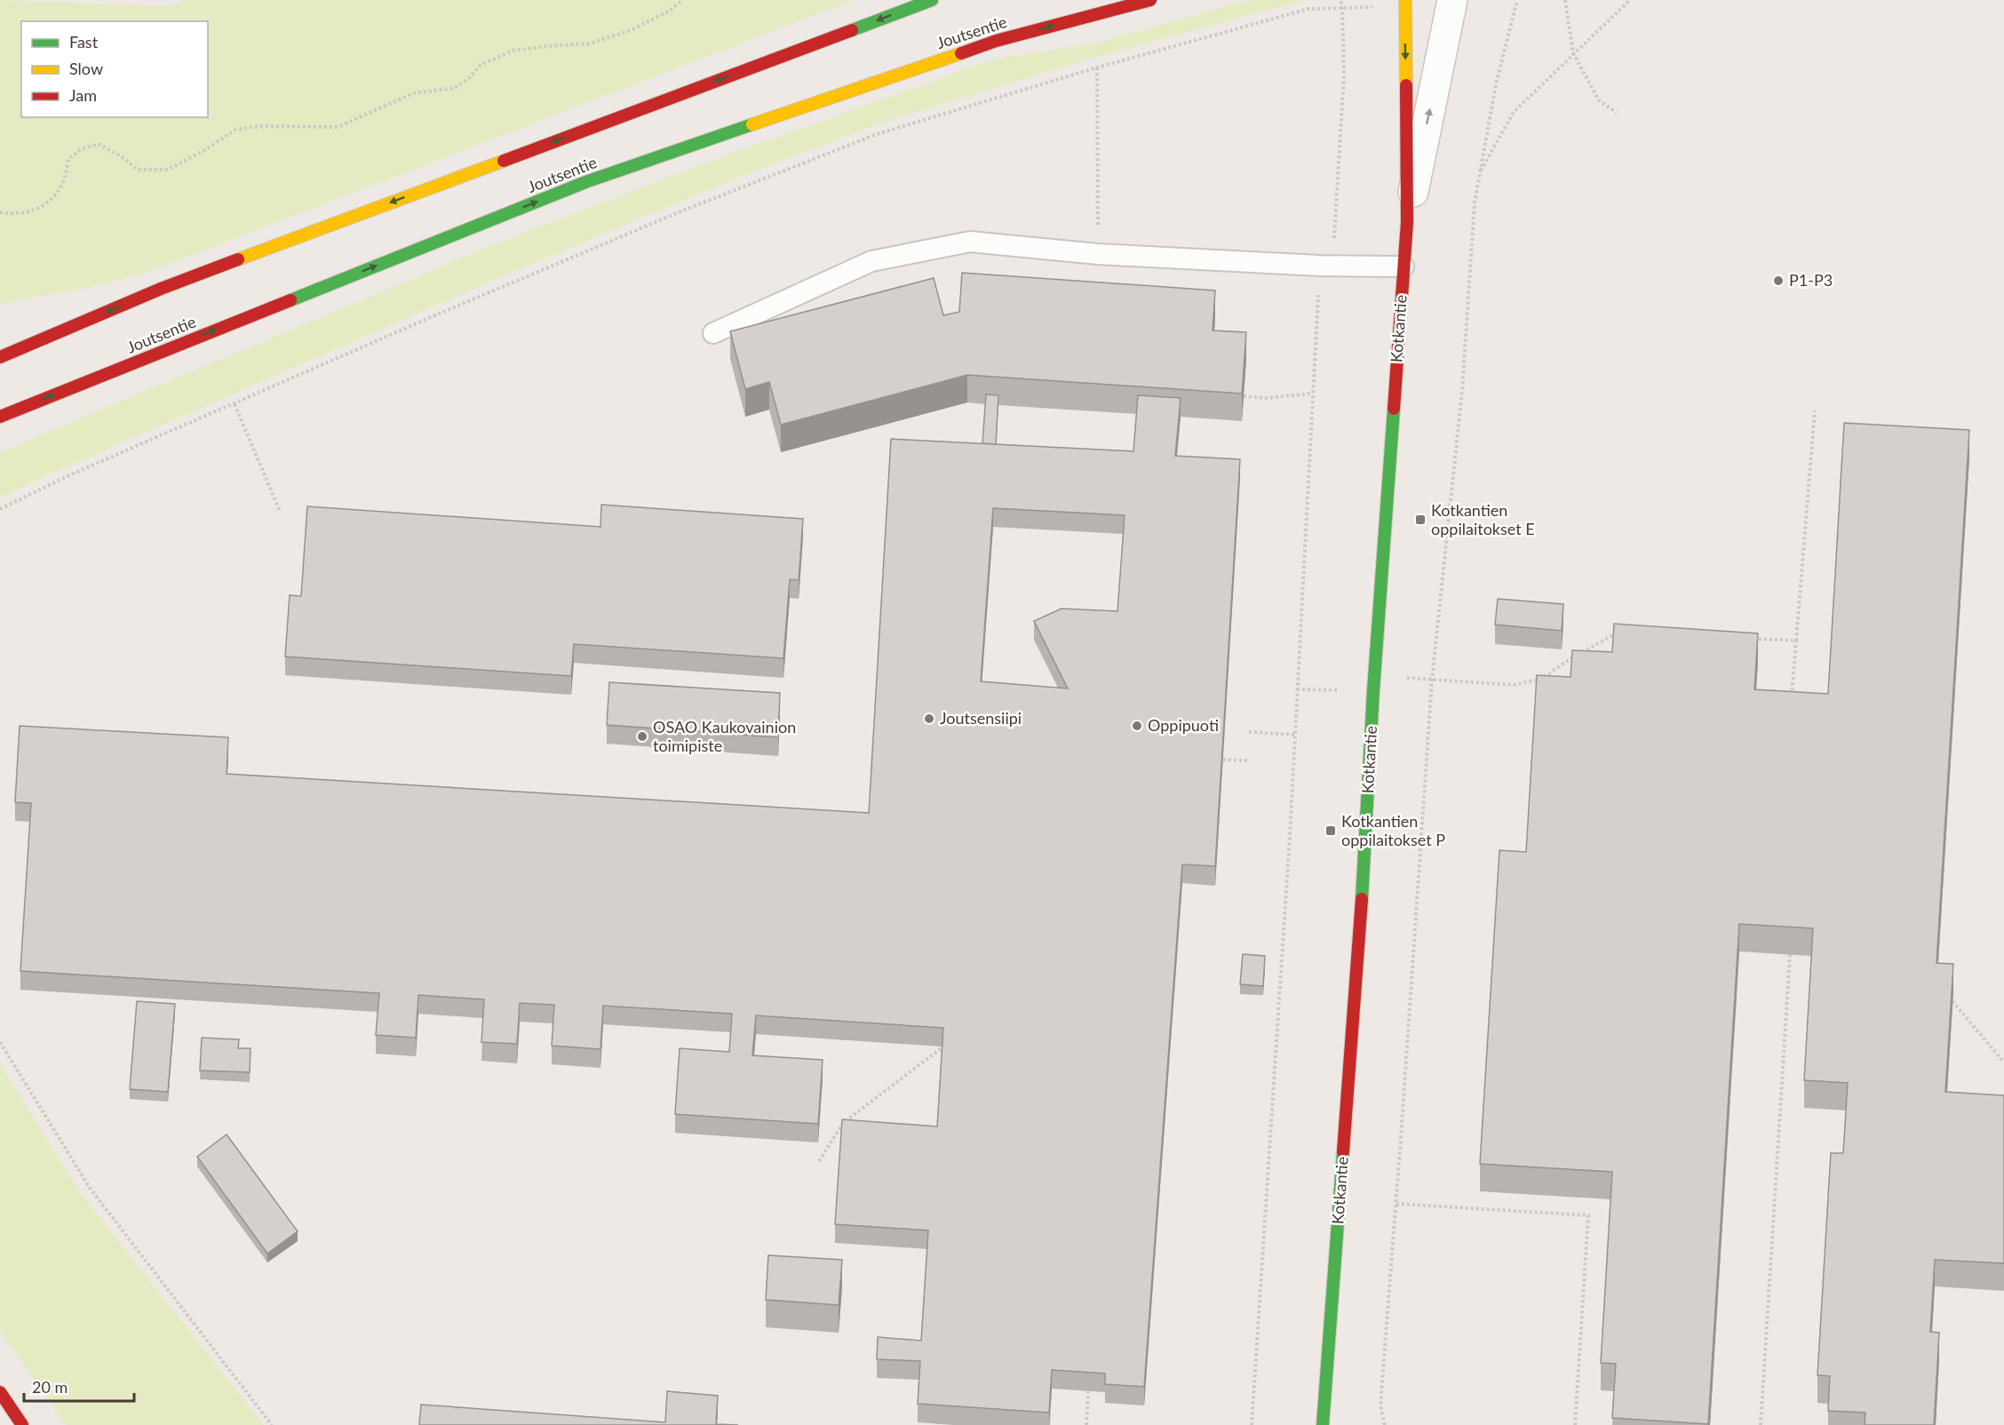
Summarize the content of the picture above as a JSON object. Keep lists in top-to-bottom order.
{
  "streets": {
    "main road": ["Joutsentie", "Kotkantie"]
  },
  "places": {
    "other": [
      "P1-P3",
      "Joutsensiipi",
      "Oppipuoti",
      "OSAO Kaukovainion toimipiste"
    ],
    "transit": ["Kotkantien oppilaitokset E", "Kotkantien oppilaitokset P"]
  },
  "legend": ["Fast", "Slow", "Jam"],
  "scale_bar": "20 m"
}
